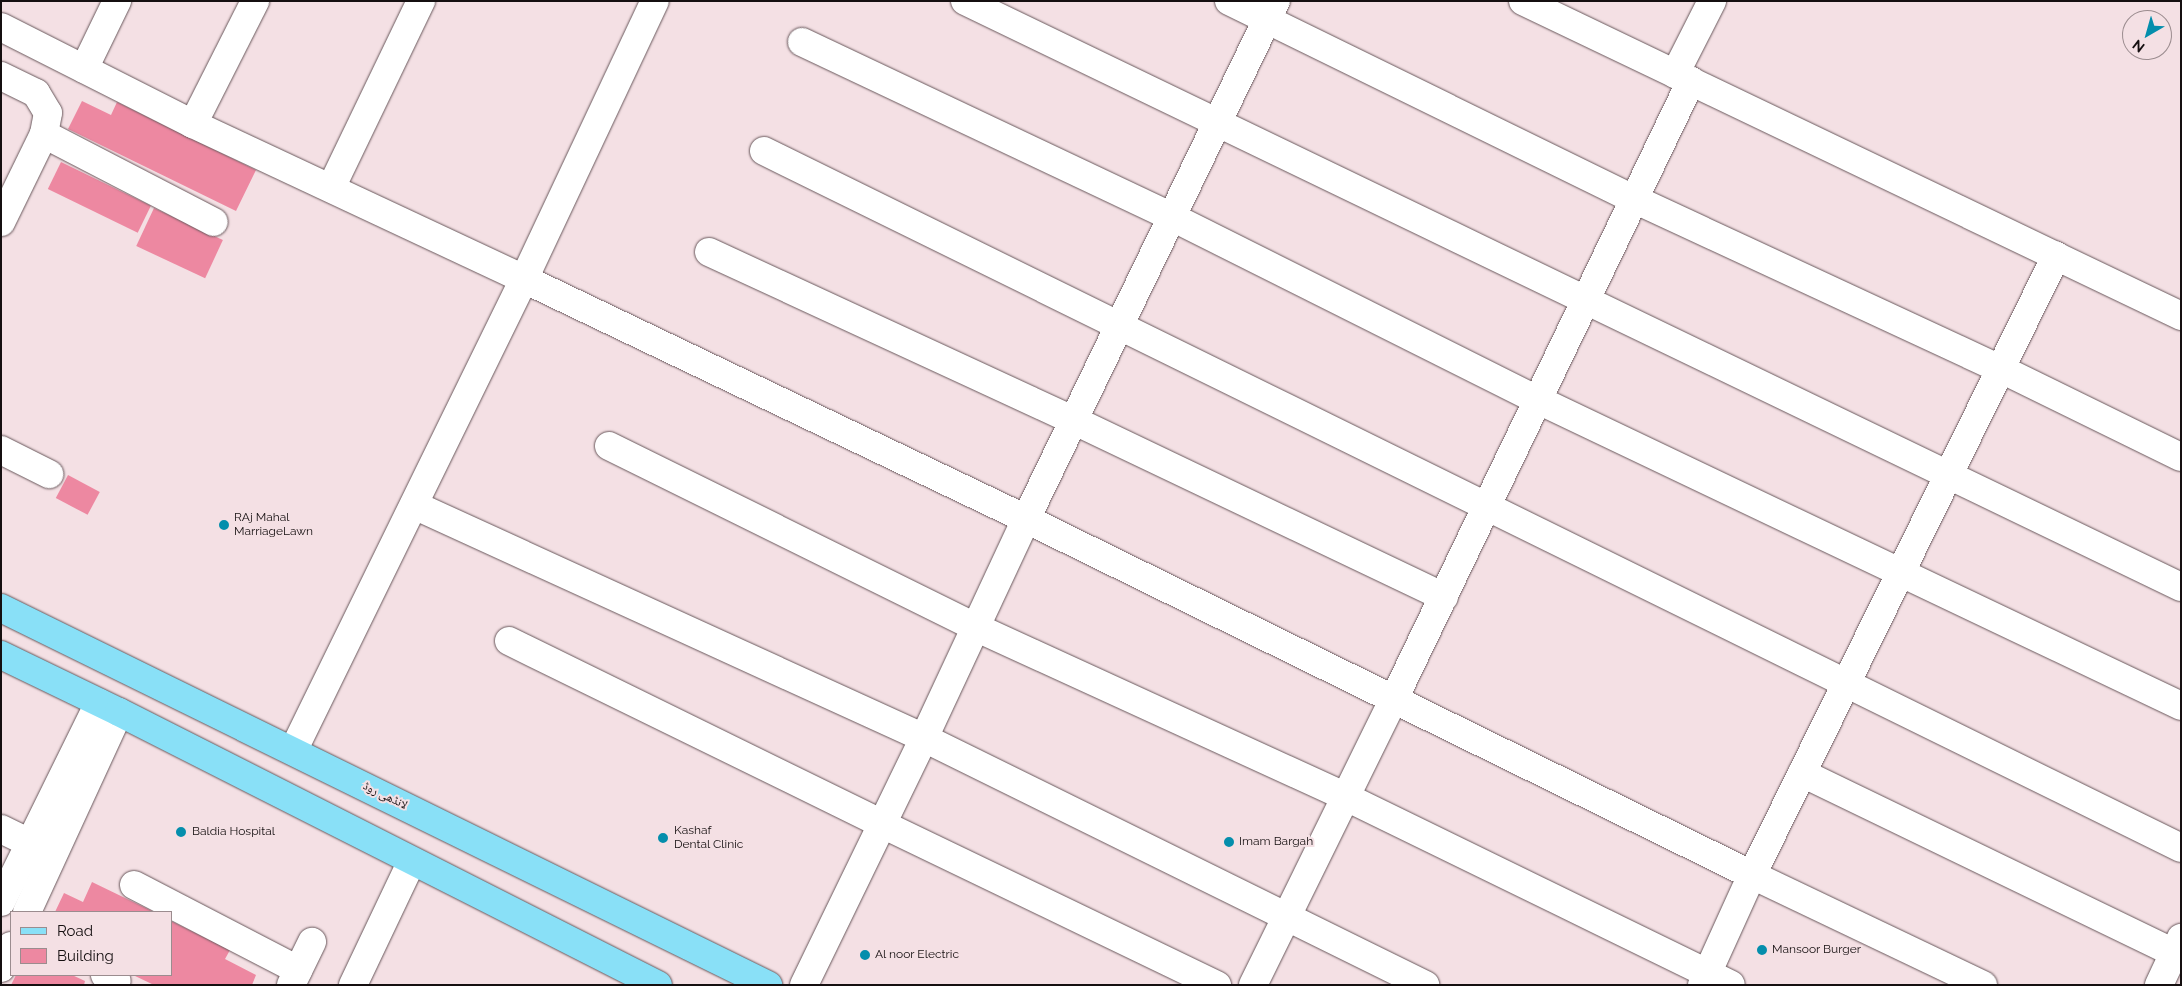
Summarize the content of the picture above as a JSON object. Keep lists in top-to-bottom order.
{
  "streets": {
    "main road": ["لانڈھی روڈ"]
  },
  "places": [
    "RAj Mahal MarriageLawn",
    "Baldia Hospital",
    "Kashaf Dental Clinic",
    "Imam Bargah",
    "Mansoor Burger",
    "Al noor Electric"
  ],
  "legend": ["Road", "Building"],
  "north": "bottom left"
}
